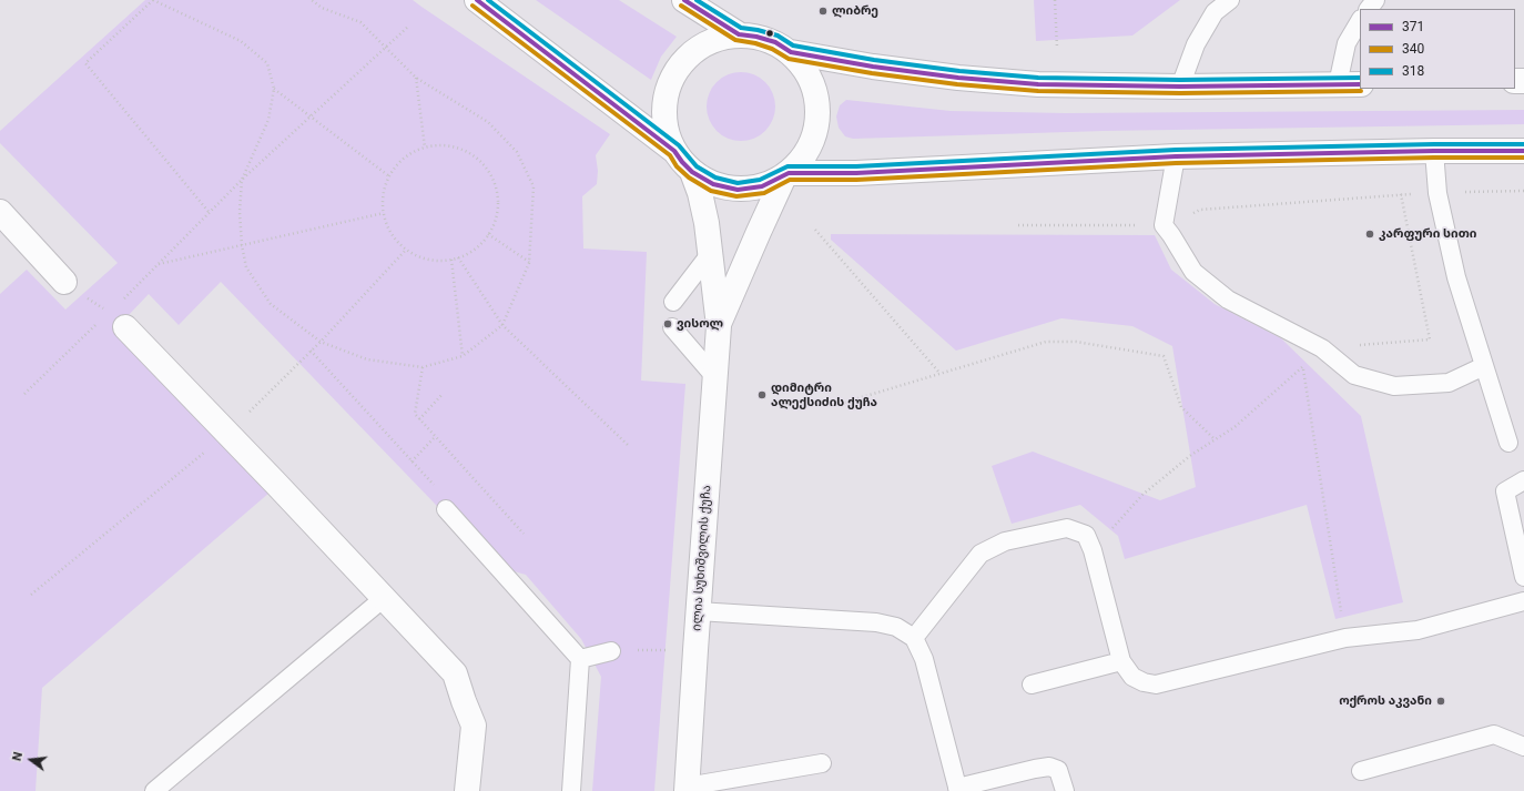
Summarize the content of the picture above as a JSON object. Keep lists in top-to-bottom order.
{
  "streets": {
    "main road": ["ილია სუხიშვილის ქუჩა"]
  },
  "places": [
    "ლიბრე",
    "კარფური სითი",
    "ვისოლ",
    "დიმიტრი ალექსიძის ქუჩა",
    "ოქროს აკვანი"
  ],
  "lines": ["transit line 371", "transit line 318", "transit line 340"],
  "legend": ["371", "340", "318"],
  "north": "left"
}
